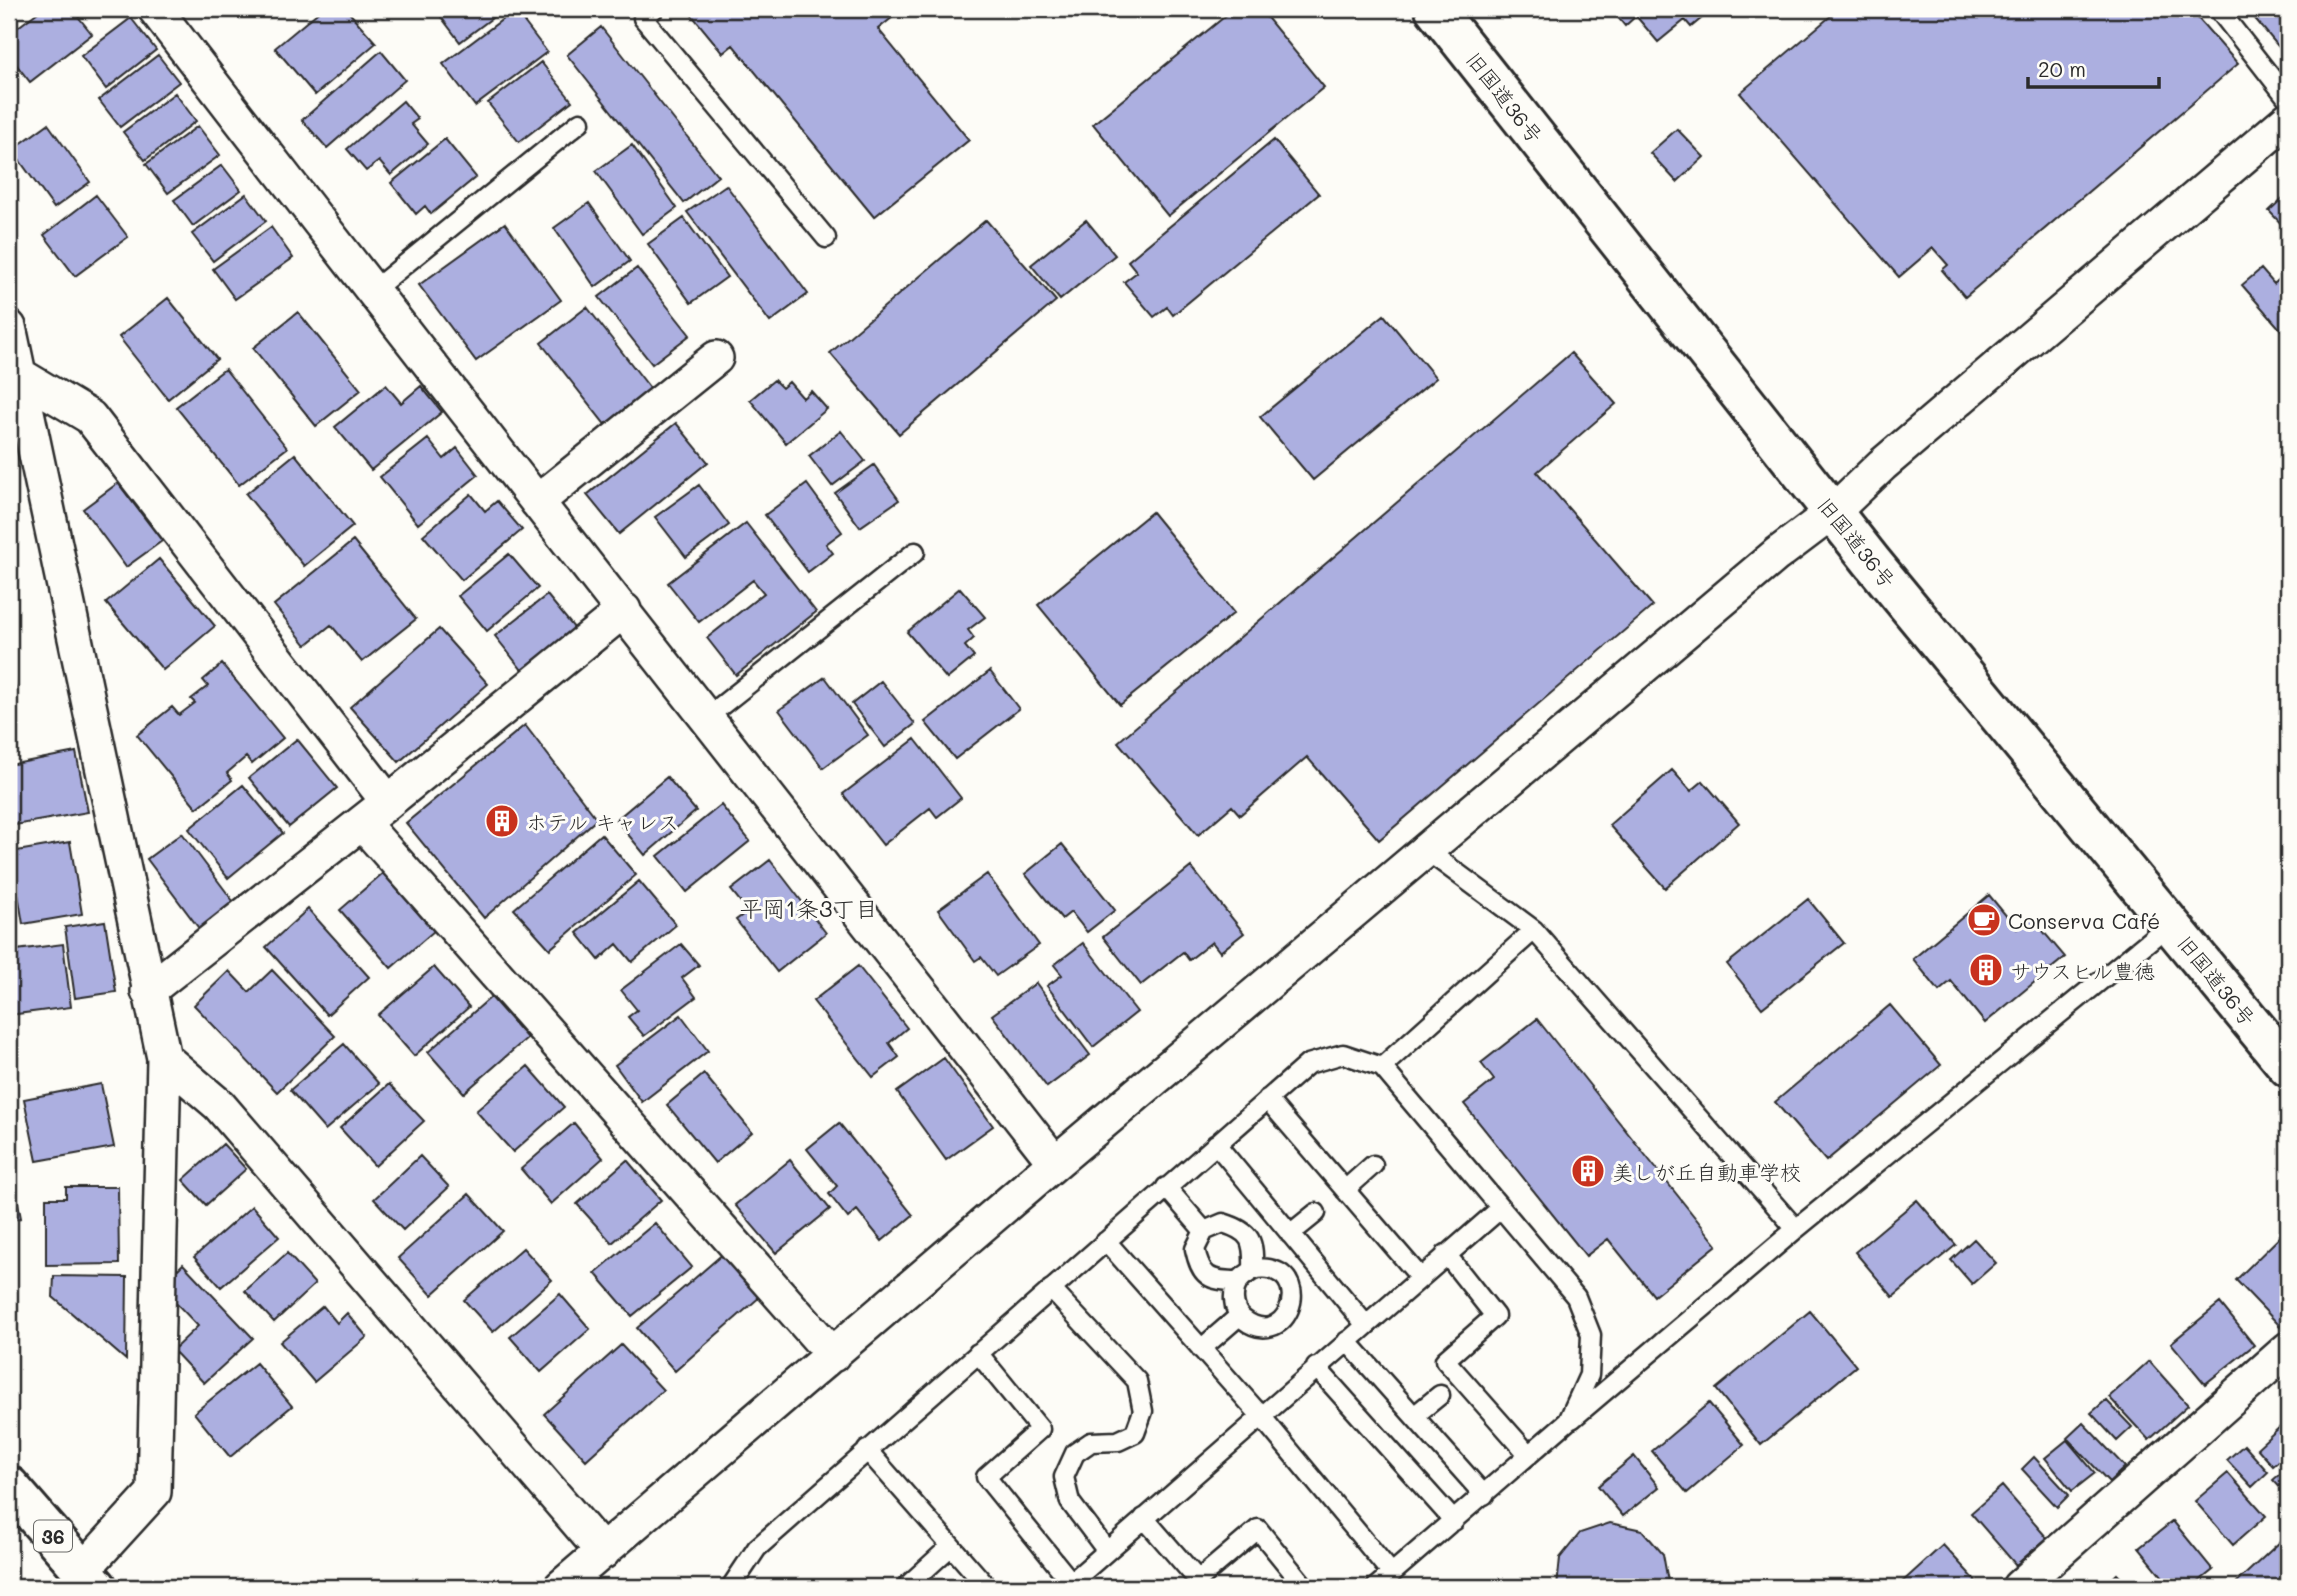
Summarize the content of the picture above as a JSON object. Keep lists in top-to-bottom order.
{
  "streets": {
    "main road": ["旧国道36号", "36"]
  },
  "districts": ["平岡1条3丁目"],
  "places": {
    "building": ["ホテル キャレス", "サウスヒル豊徳", "美しが丘自動車学校"],
    "cafe": ["Conserva Café"]
  },
  "scale_bar": "20 m"
}
